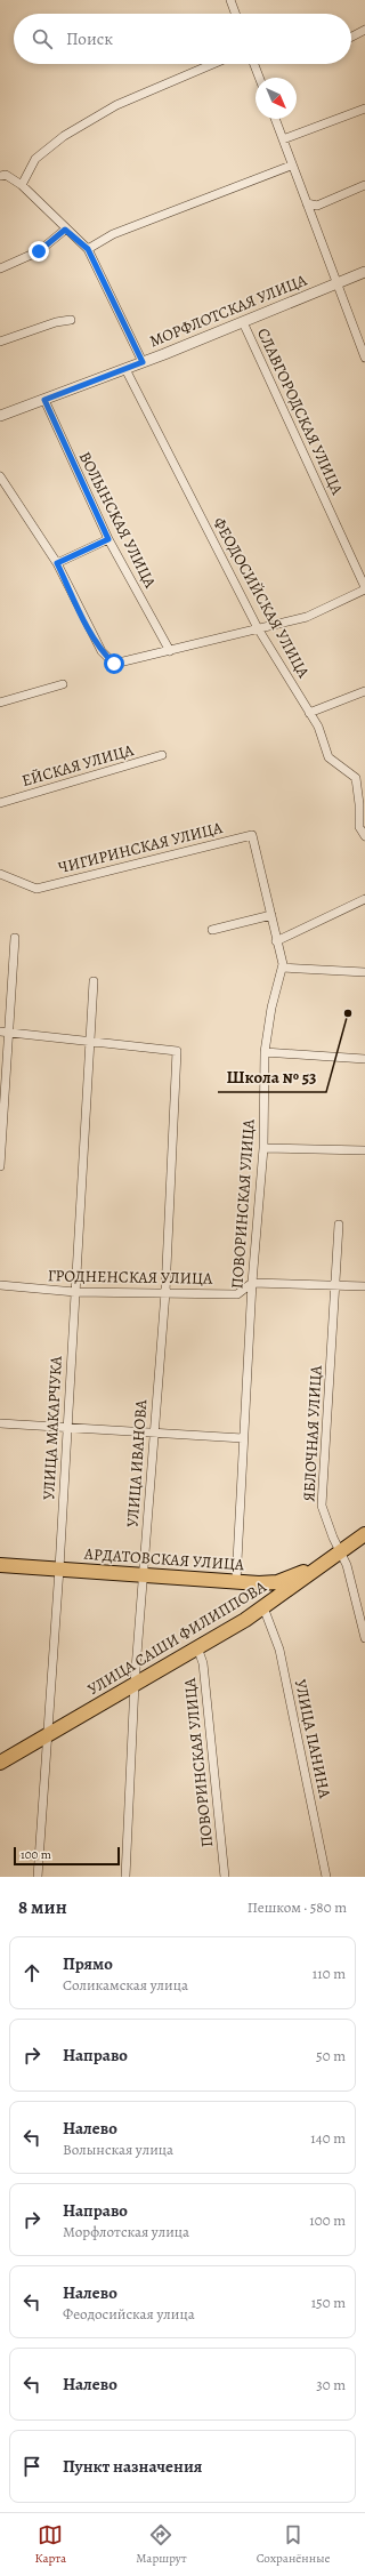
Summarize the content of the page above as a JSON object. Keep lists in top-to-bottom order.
{
  "streets": {
    "highway": ["АРДАТОВСКАЯ УЛИЦА", "УЛИЦА САШИ ФИЛИППОВА"],
    "street": [
      "МОРФЛОТСКАЯ УЛИЦА",
      "СЛАВГОРОДСКАЯ УЛИЦА",
      "ВОЛЫНСКАЯ УЛИЦА",
      "ФЕОДОСИЙСКАЯ УЛИЦА",
      "ЕЙСКАЯ УЛИЦА",
      "ЧИГИРИНСКАЯ УЛИЦА",
      "ПОВОРИНСКАЯ УЛИЦА",
      "ГРОДНЕНСКАЯ УЛИЦА",
      "УЛИЦА МАКАРЧУКА",
      "ЯБЛОЧНАЯ УЛИЦА",
      "УЛИЦА ИВАНОВА",
      "УЛИЦА ПАНИНА"
    ]
  },
  "crossings": [
    ["МОРФЛОТСКАЯ УЛИЦА", "СЛАВГОРОДСКАЯ УЛИЦА"],
    ["МОРФЛОТСКАЯ УЛИЦА", "ВОЛЫНСКАЯ УЛИЦА"],
    ["МОРФЛОТСКАЯ УЛИЦА", "ФЕОДОСИЙСКАЯ УЛИЦА"],
    ["ЧИГИРИНСКАЯ УЛИЦА", "ПОВОРИНСКАЯ УЛИЦА"],
    ["ПОВОРИНСКАЯ УЛИЦА", "ГРОДНЕНСКАЯ УЛИЦА"],
    ["ПОВОРИНСКАЯ УЛИЦА", "АРДАТОВСКАЯ УЛИЦА"],
    ["ПОВОРИНСКАЯ УЛИЦА", "УЛИЦА САШИ ФИЛИППОВА"],
    ["ГРОДНЕНСКАЯ УЛИЦА", "УЛИЦА МАКАРЧУКА"],
    ["ГРОДНЕНСКАЯ УЛИЦА", "УЛИЦА ИВАНОВА"],
    ["УЛИЦА МАКАРЧУКА", "УЛИЦА ИВАНОВА"],
    ["УЛИЦА МАКАРЧУКА", "АРДАТОВСКАЯ УЛИЦА"],
    ["УЛИЦА МАКАРЧУКА", "УЛИЦА САШИ ФИЛИППОВА"],
    ["ЯБЛОЧНАЯ УЛИЦА", "УЛИЦА САШИ ФИЛИППОВА"],
    ["УЛИЦА ИВАНОВА", "АРДАТОВСКАЯ УЛИЦА"],
    ["УЛИЦА ИВАНОВА", "УЛИЦА САШИ ФИЛИППОВА"],
    ["АРДАТОВСКАЯ УЛИЦА", "УЛИЦА САШИ ФИЛИППОВА"],
    ["УЛИЦА САШИ ФИЛИППОВА", "УЛИЦА ПАНИНА"]
  ],
  "places": ["Школа № 53"],
  "scale_bar": "100 m",
  "north": "bottom right",
  "page": {
    "search": "Поиск",
    "scale": "100 m",
    "heading": ["8 мин", "Пешком · 580 m"],
    "list": [
      ["Прямо", "Соликамская улица", "110 m"],
      ["Направо", "50 m"],
      ["Налево", "Волынская улица", "140 m"],
      ["Направо", "Морфлотская улица", "100 m"],
      ["Налево", "Феодосийская улица", "150 m"],
      ["Налево", "30 m"],
      "Пункт назначения"
    ],
    "nav": ["Карта", "Маршрут", "Сохранённые"]
  }
}
